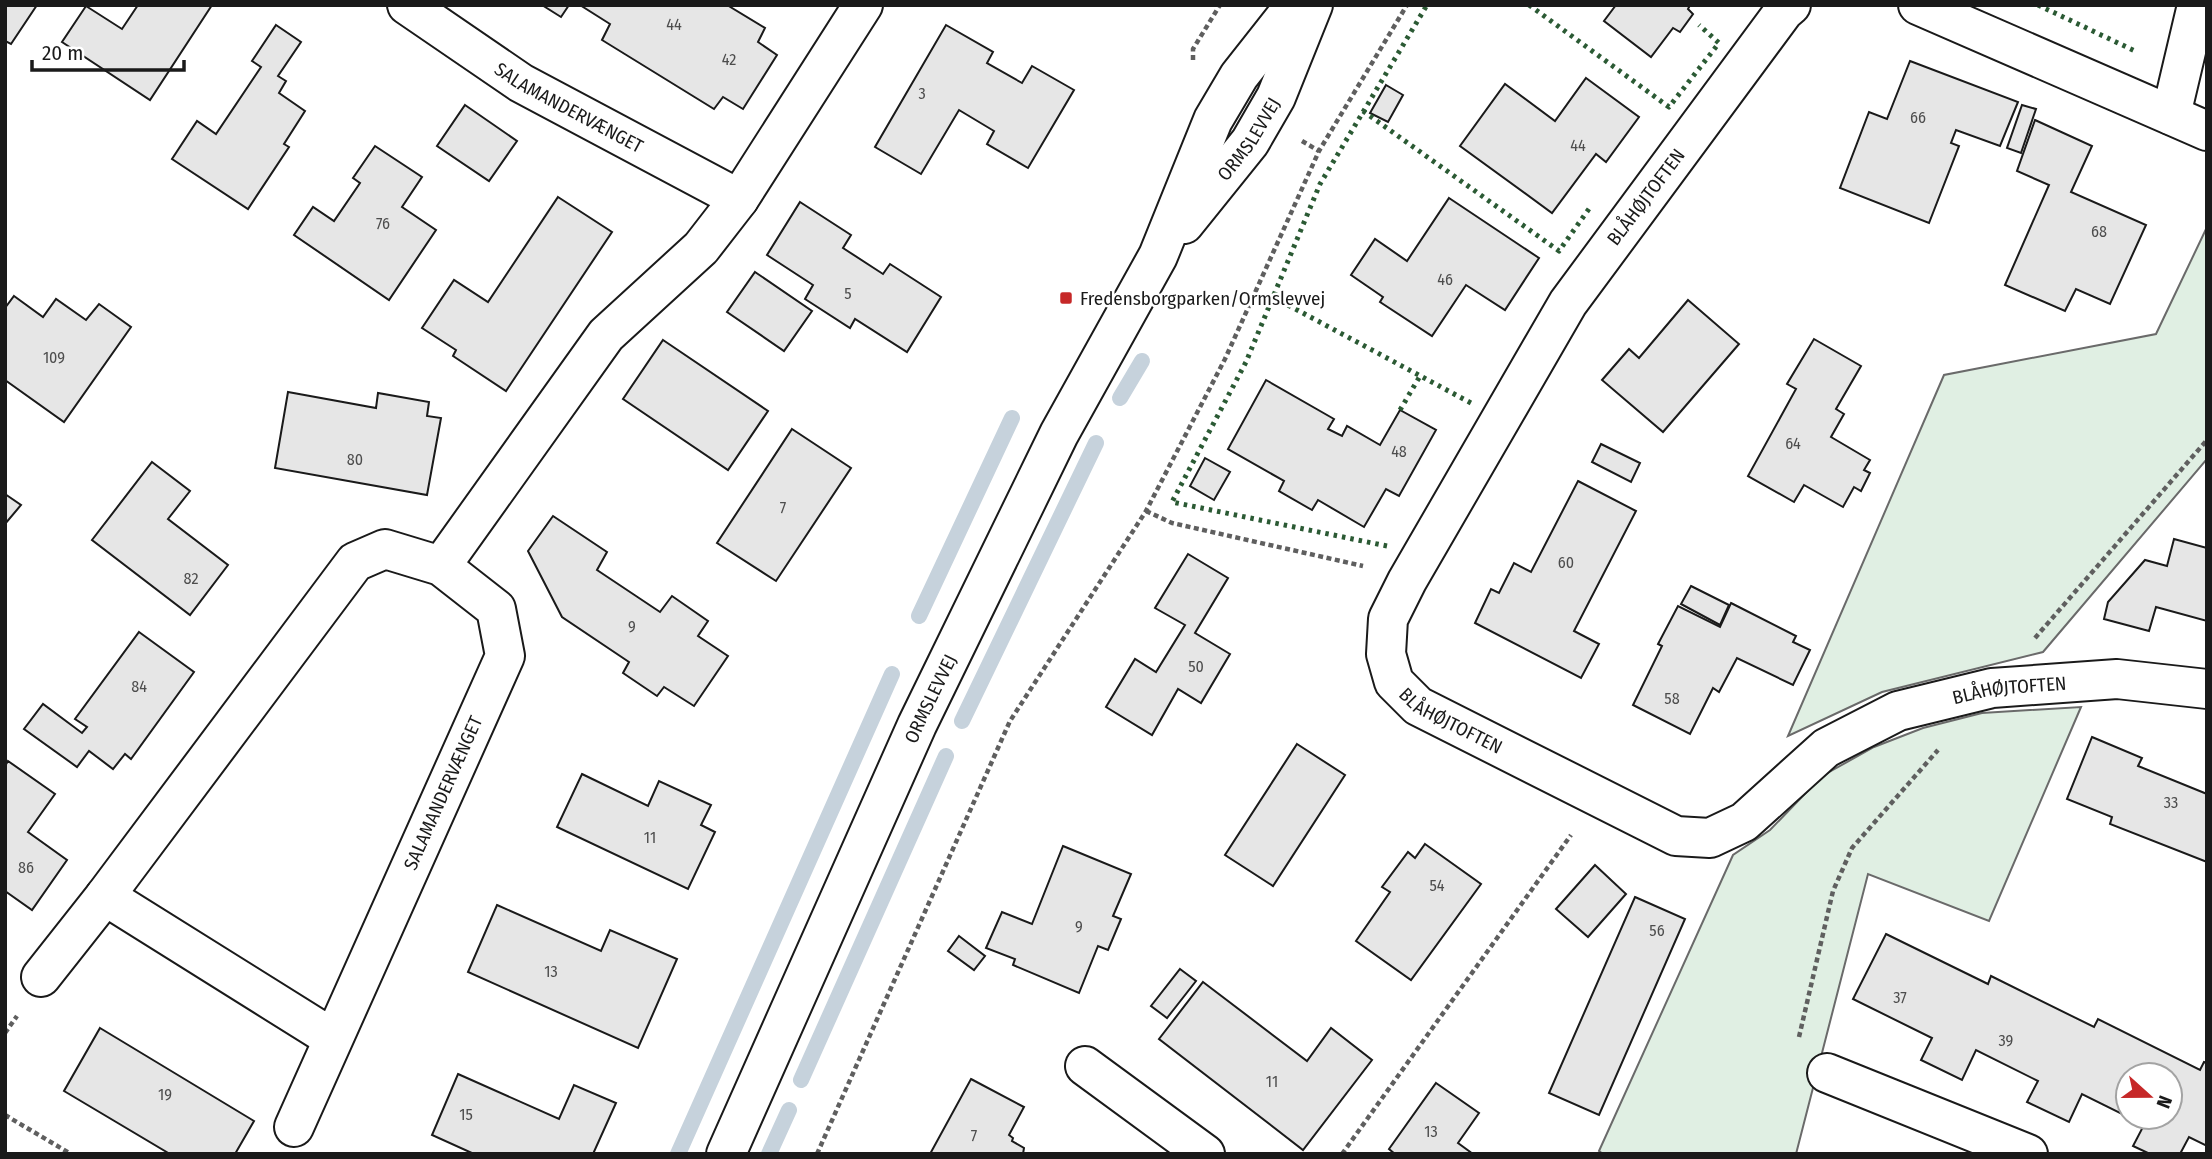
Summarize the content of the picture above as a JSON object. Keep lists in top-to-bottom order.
{
  "streets": {
    "street": ["SALAMANDERVÆNGET", "ORMSLEVVEJ", "BLÅHØJTOFTEN"]
  },
  "places": {
    "transit": ["Fredensborgparken/Ormslevvej"]
  },
  "house_numbers": [
    "44",
    "42",
    "3",
    "66",
    "44",
    "76",
    "68",
    "46",
    "5",
    "109",
    "64",
    "48",
    "80",
    "7",
    "60",
    "82",
    "9",
    "50",
    "84",
    "58",
    "33",
    "11",
    "86",
    "54",
    "9",
    "56",
    "13",
    "37",
    "39",
    "11",
    "19",
    "15",
    "13",
    "7"
  ],
  "scale_bar": "20 m",
  "north": "right"
}
